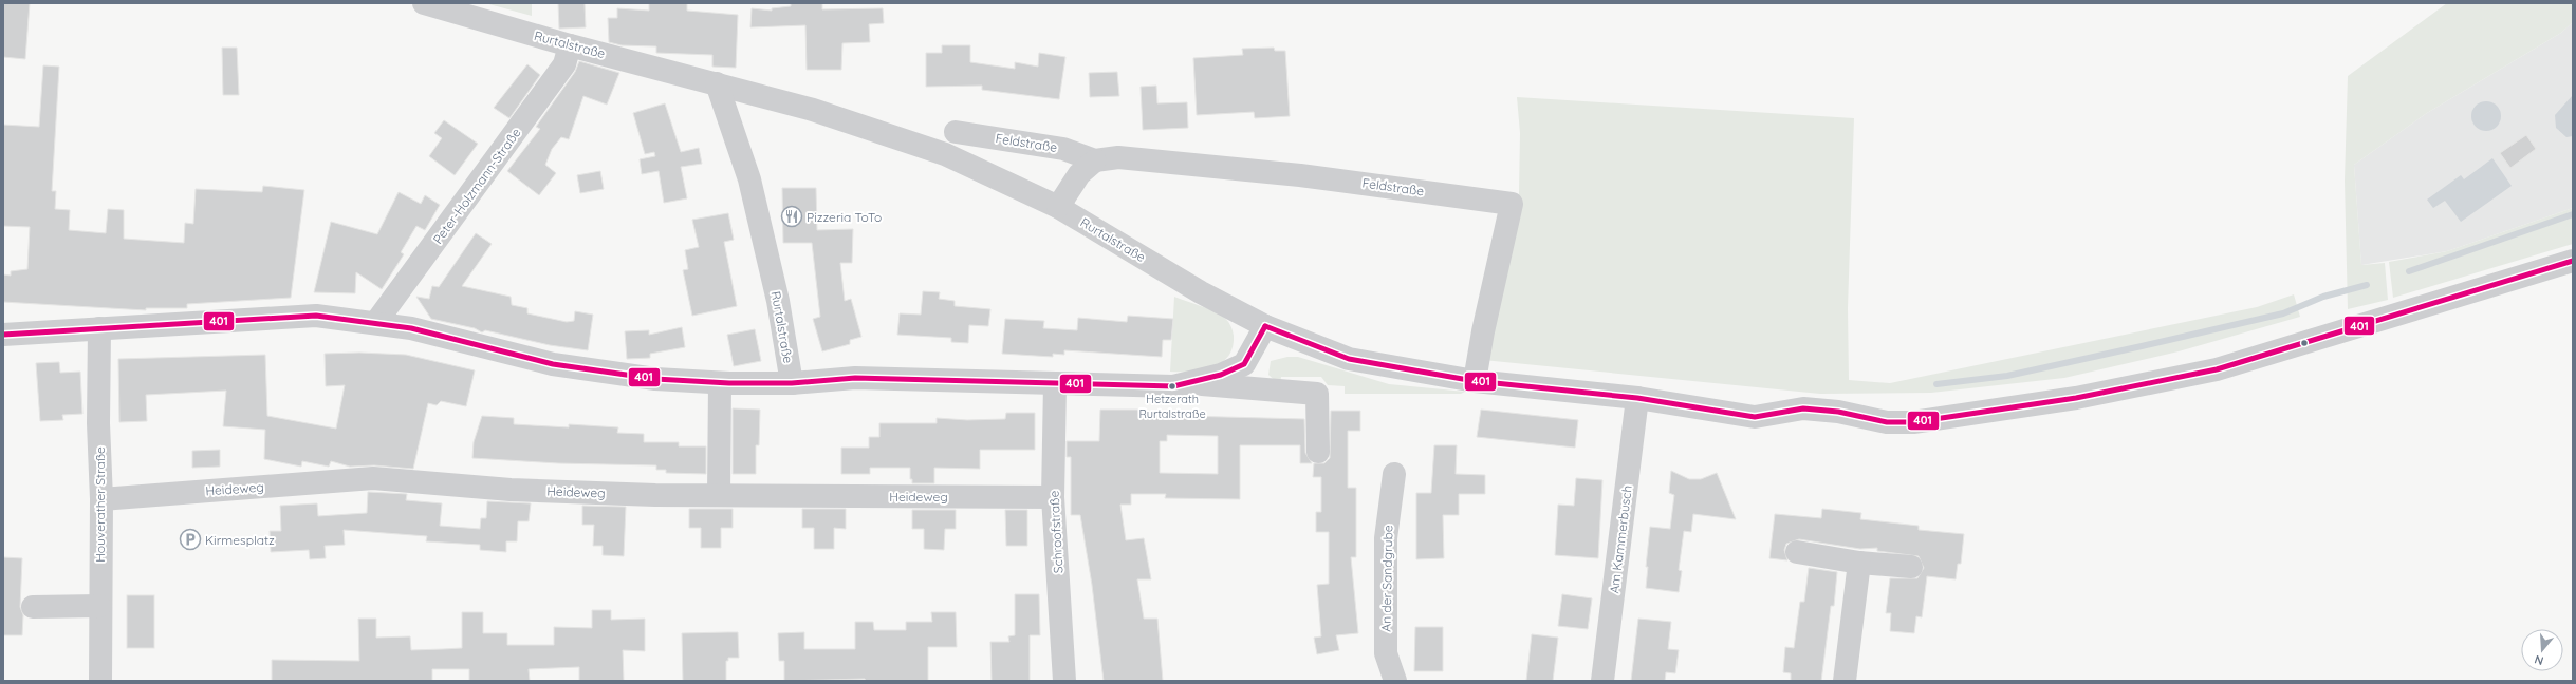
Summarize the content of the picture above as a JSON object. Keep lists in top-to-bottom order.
{
  "streets": {
    "street": [
      "Rurtalstraße",
      "Feldstraße",
      "Peter-Holzmann-Straße",
      "Heideweg",
      "Houverather Straße",
      "Schroofstraße",
      "Am Kammerbusch",
      "An der Sandgrube"
    ]
  },
  "crossings": [
    ["Rurtalstraße", "Feldstraße"],
    ["Rurtalstraße", "Peter-Holzmann-Straße"],
    ["Rurtalstraße", "Am Kammerbusch"],
    ["Heideweg", "Houverather Straße"],
    ["Heideweg", "Schroofstraße"]
  ],
  "places": {
    "restaurant": ["Pizzeria ToTo"],
    "other": ["Hetzerath Rurtalstraße"],
    "parking": ["Kirmesplatz"]
  },
  "lines": ["transit line 401"],
  "north": "bottom"
}
